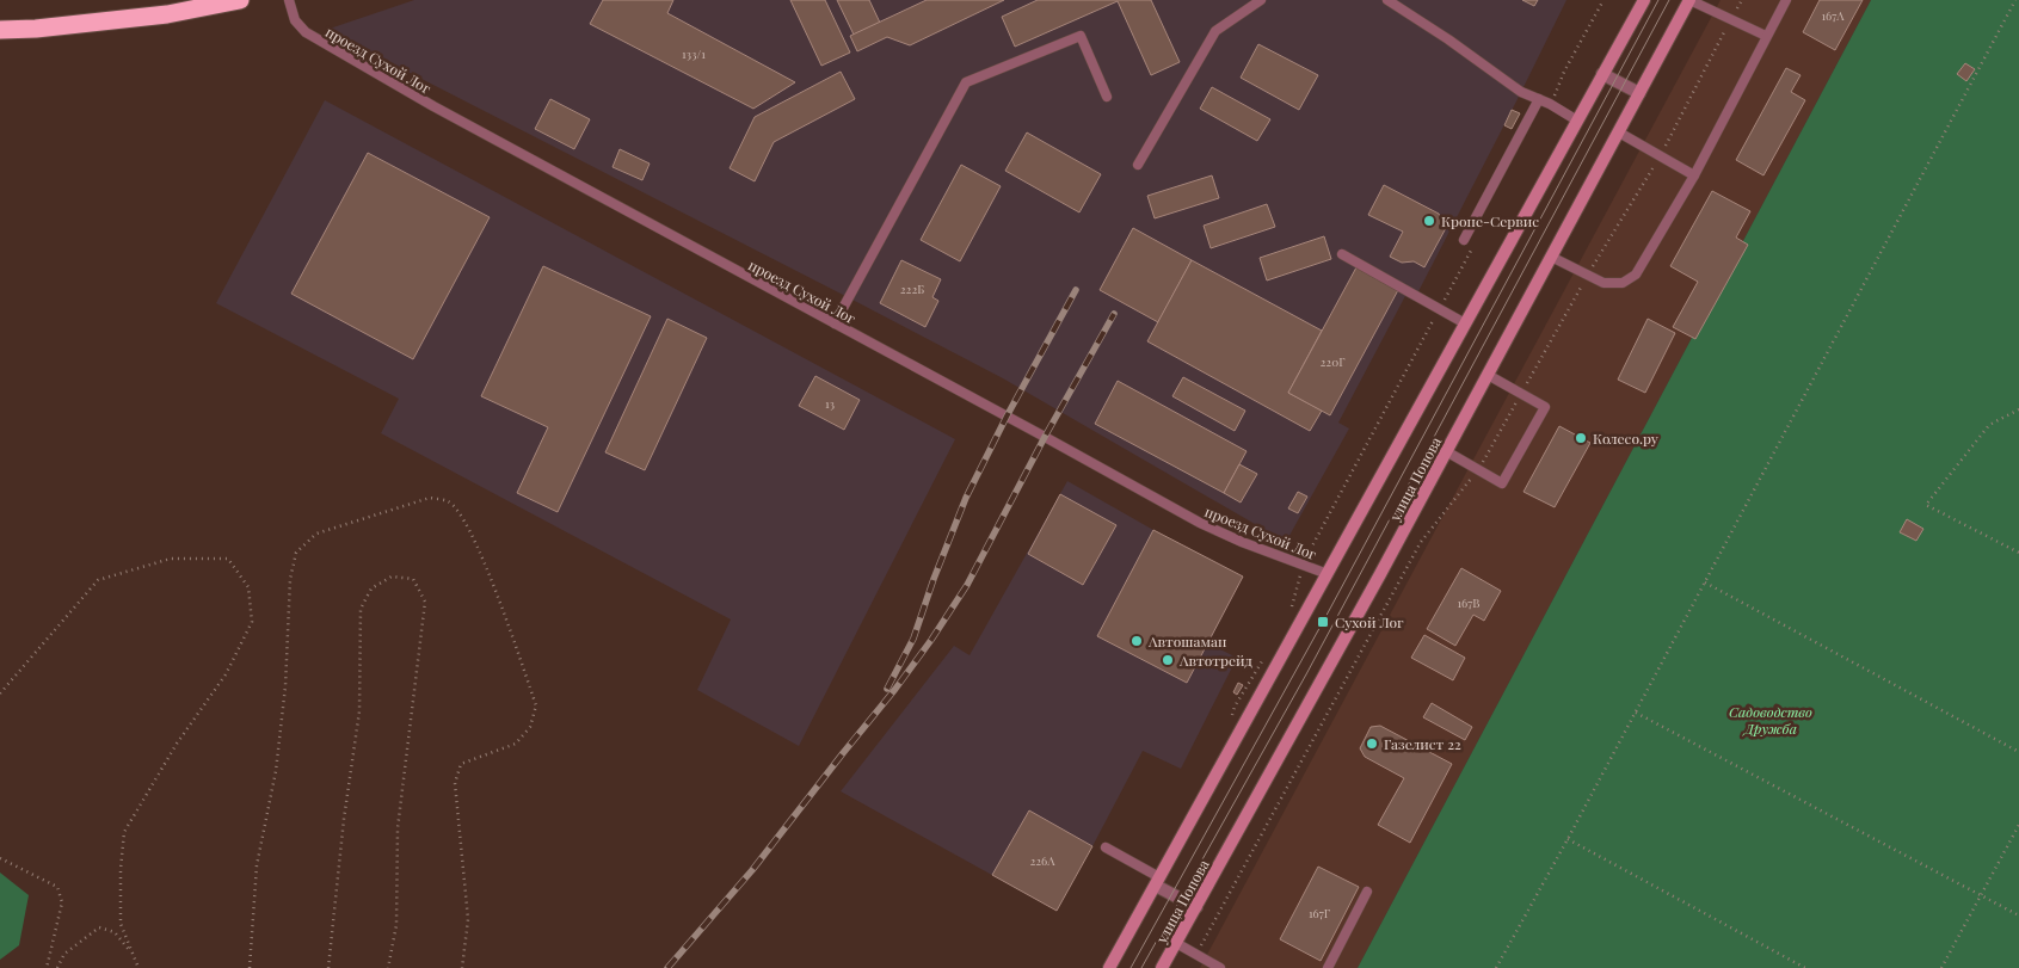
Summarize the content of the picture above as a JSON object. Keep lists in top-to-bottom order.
{
  "streets": {
    "main road": ["улица Попова"],
    "lane": ["проезд Сухой Лог"]
  },
  "crossings": [
    ["проезд Сухой Лог", "улица Попова"]
  ],
  "parks": ["Садоводство Дружба"],
  "places": {
    "other": [
      "Кроне-Сервис",
      "Колесо.ру",
      "Автошаман",
      "Автотрейд",
      "Газелист 22"
    ],
    "transit": ["Сухой Лог"]
  },
  "house_numbers": [
    "167А",
    "133/1",
    "222Б",
    "220Г",
    "13",
    "167В",
    "226А",
    "167Г"
  ]
}
